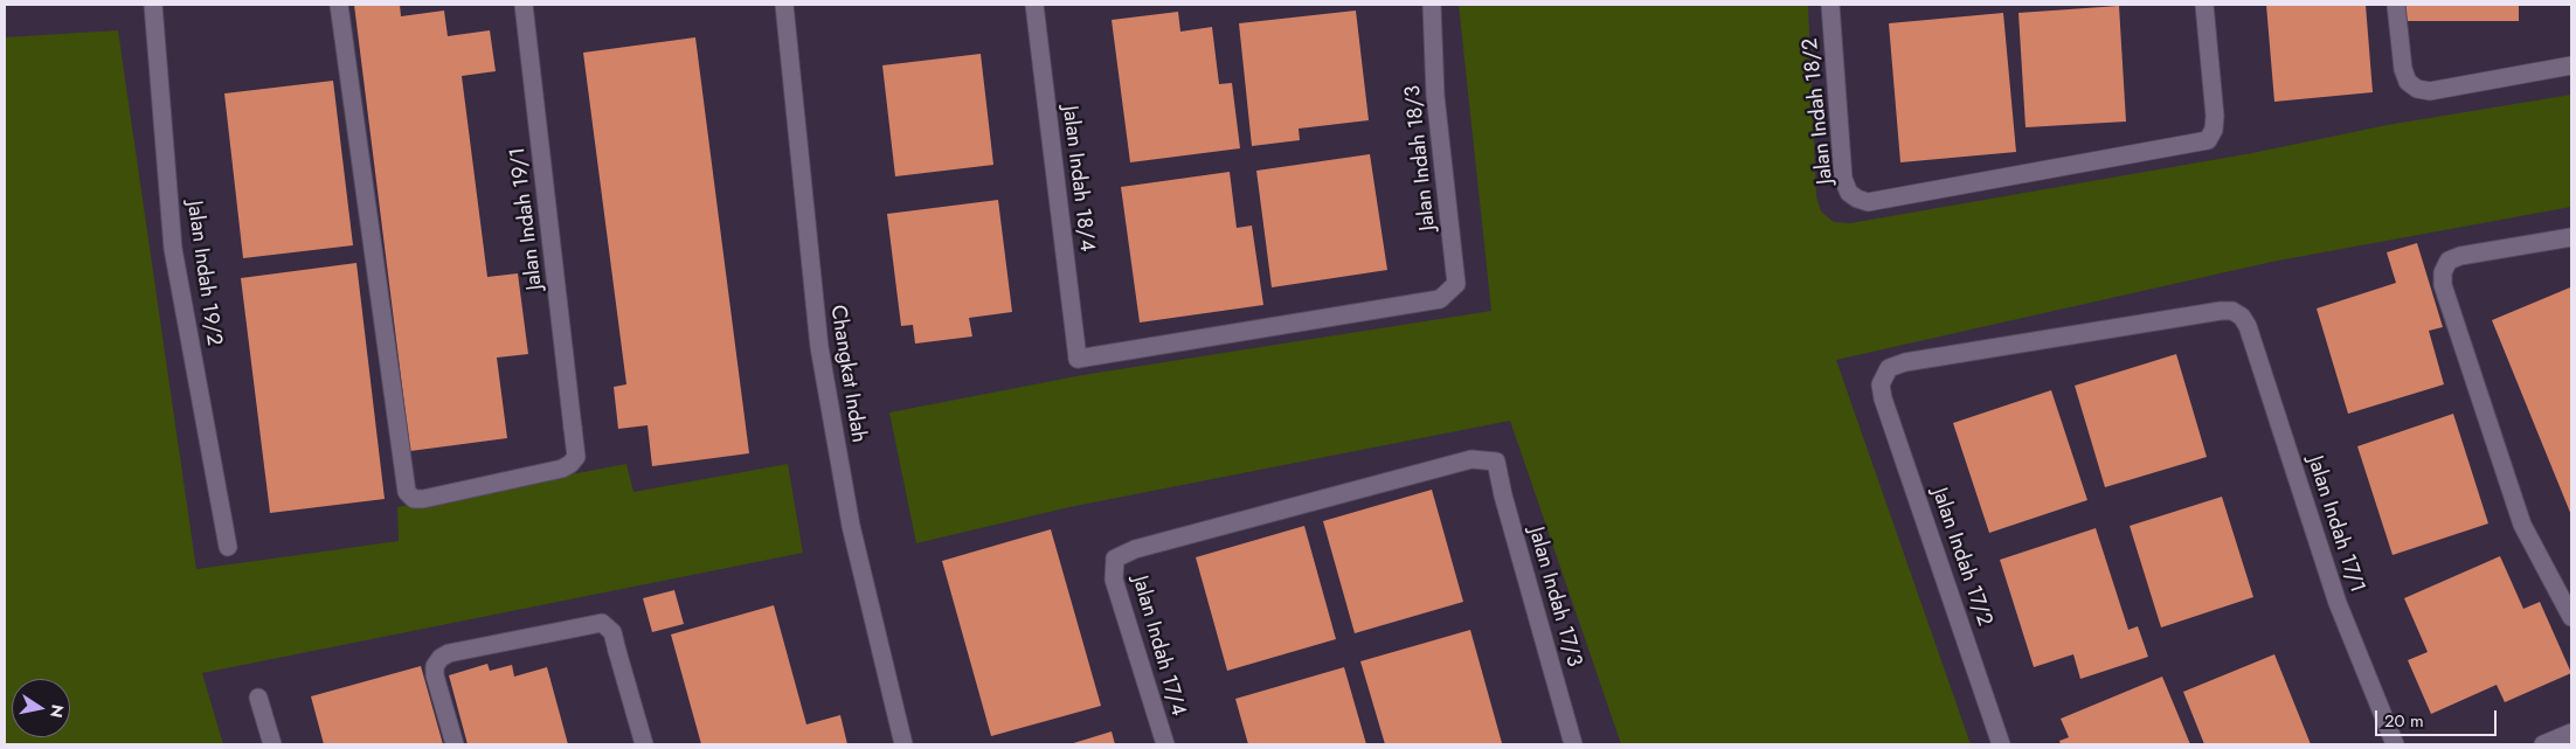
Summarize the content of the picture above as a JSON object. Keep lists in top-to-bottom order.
{
  "streets": {
    "street": [
      "Jalan Indah 18/2",
      "Jalan Indah 18/3",
      "Jalan Indah 18/4",
      "Jalan Indah 19/1",
      "Jalan Indah 19/2",
      "Changkat Indah",
      "Jalan Indah 17/1",
      "Jalan Indah 17/2",
      "Jalan Indah 17/3",
      "Jalan Indah 17/4"
    ]
  },
  "crossings": [
    ["Jalan Indah 18/3", "Jalan Indah 18/4"],
    ["Jalan Indah 17/1", "Jalan Indah 17/2"],
    ["Jalan Indah 17/3", "Jalan Indah 17/4"]
  ],
  "scale_bar": "20 m",
  "north": "right"
}
